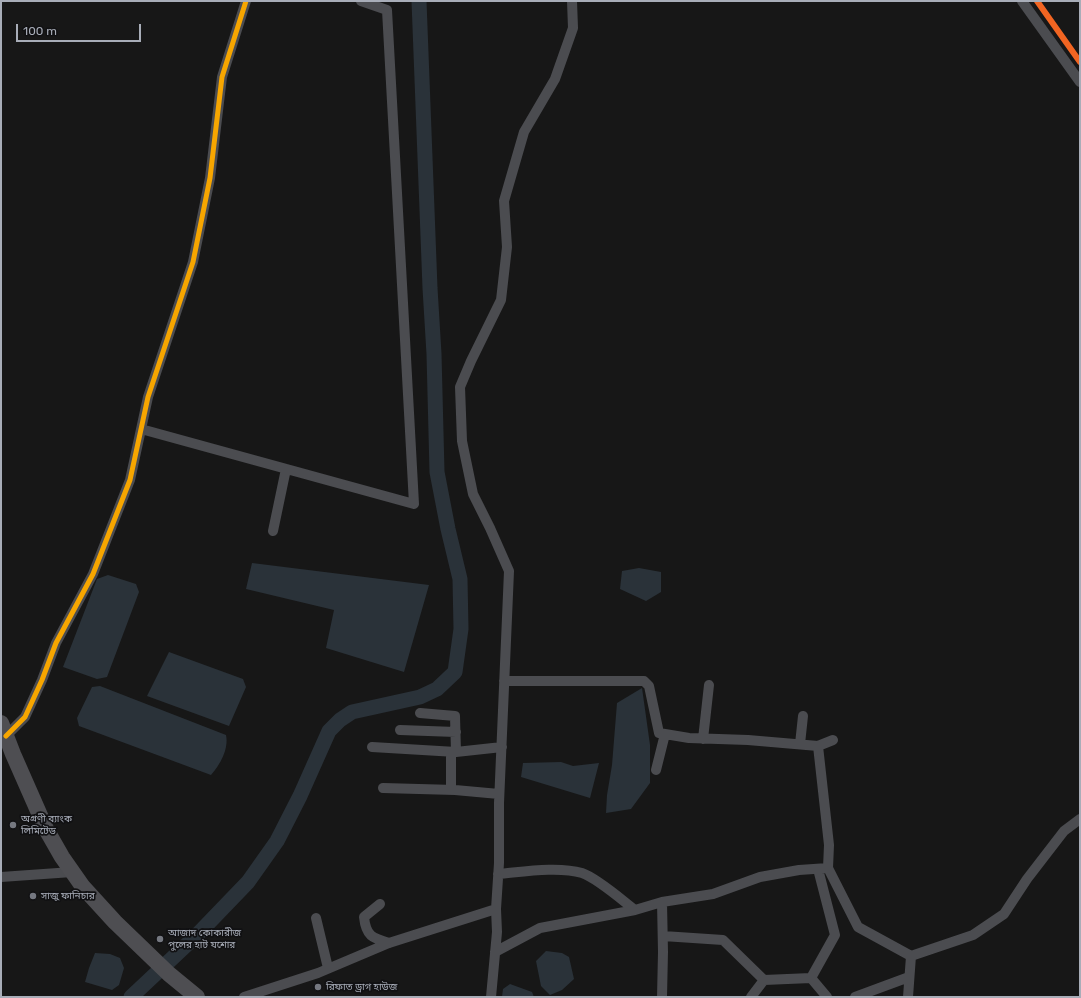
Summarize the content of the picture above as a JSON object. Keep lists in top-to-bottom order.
{
  "places": [
    "অগ্রণী ব্যাংক লিমিটেড",
    "সাজু ফানিচার",
    "আজাদ কোকারীজ পুলের হাট যশোর",
    "রিফাত ড্রাগ হাউজ"
  ],
  "scale_bar": "100 m"
}
